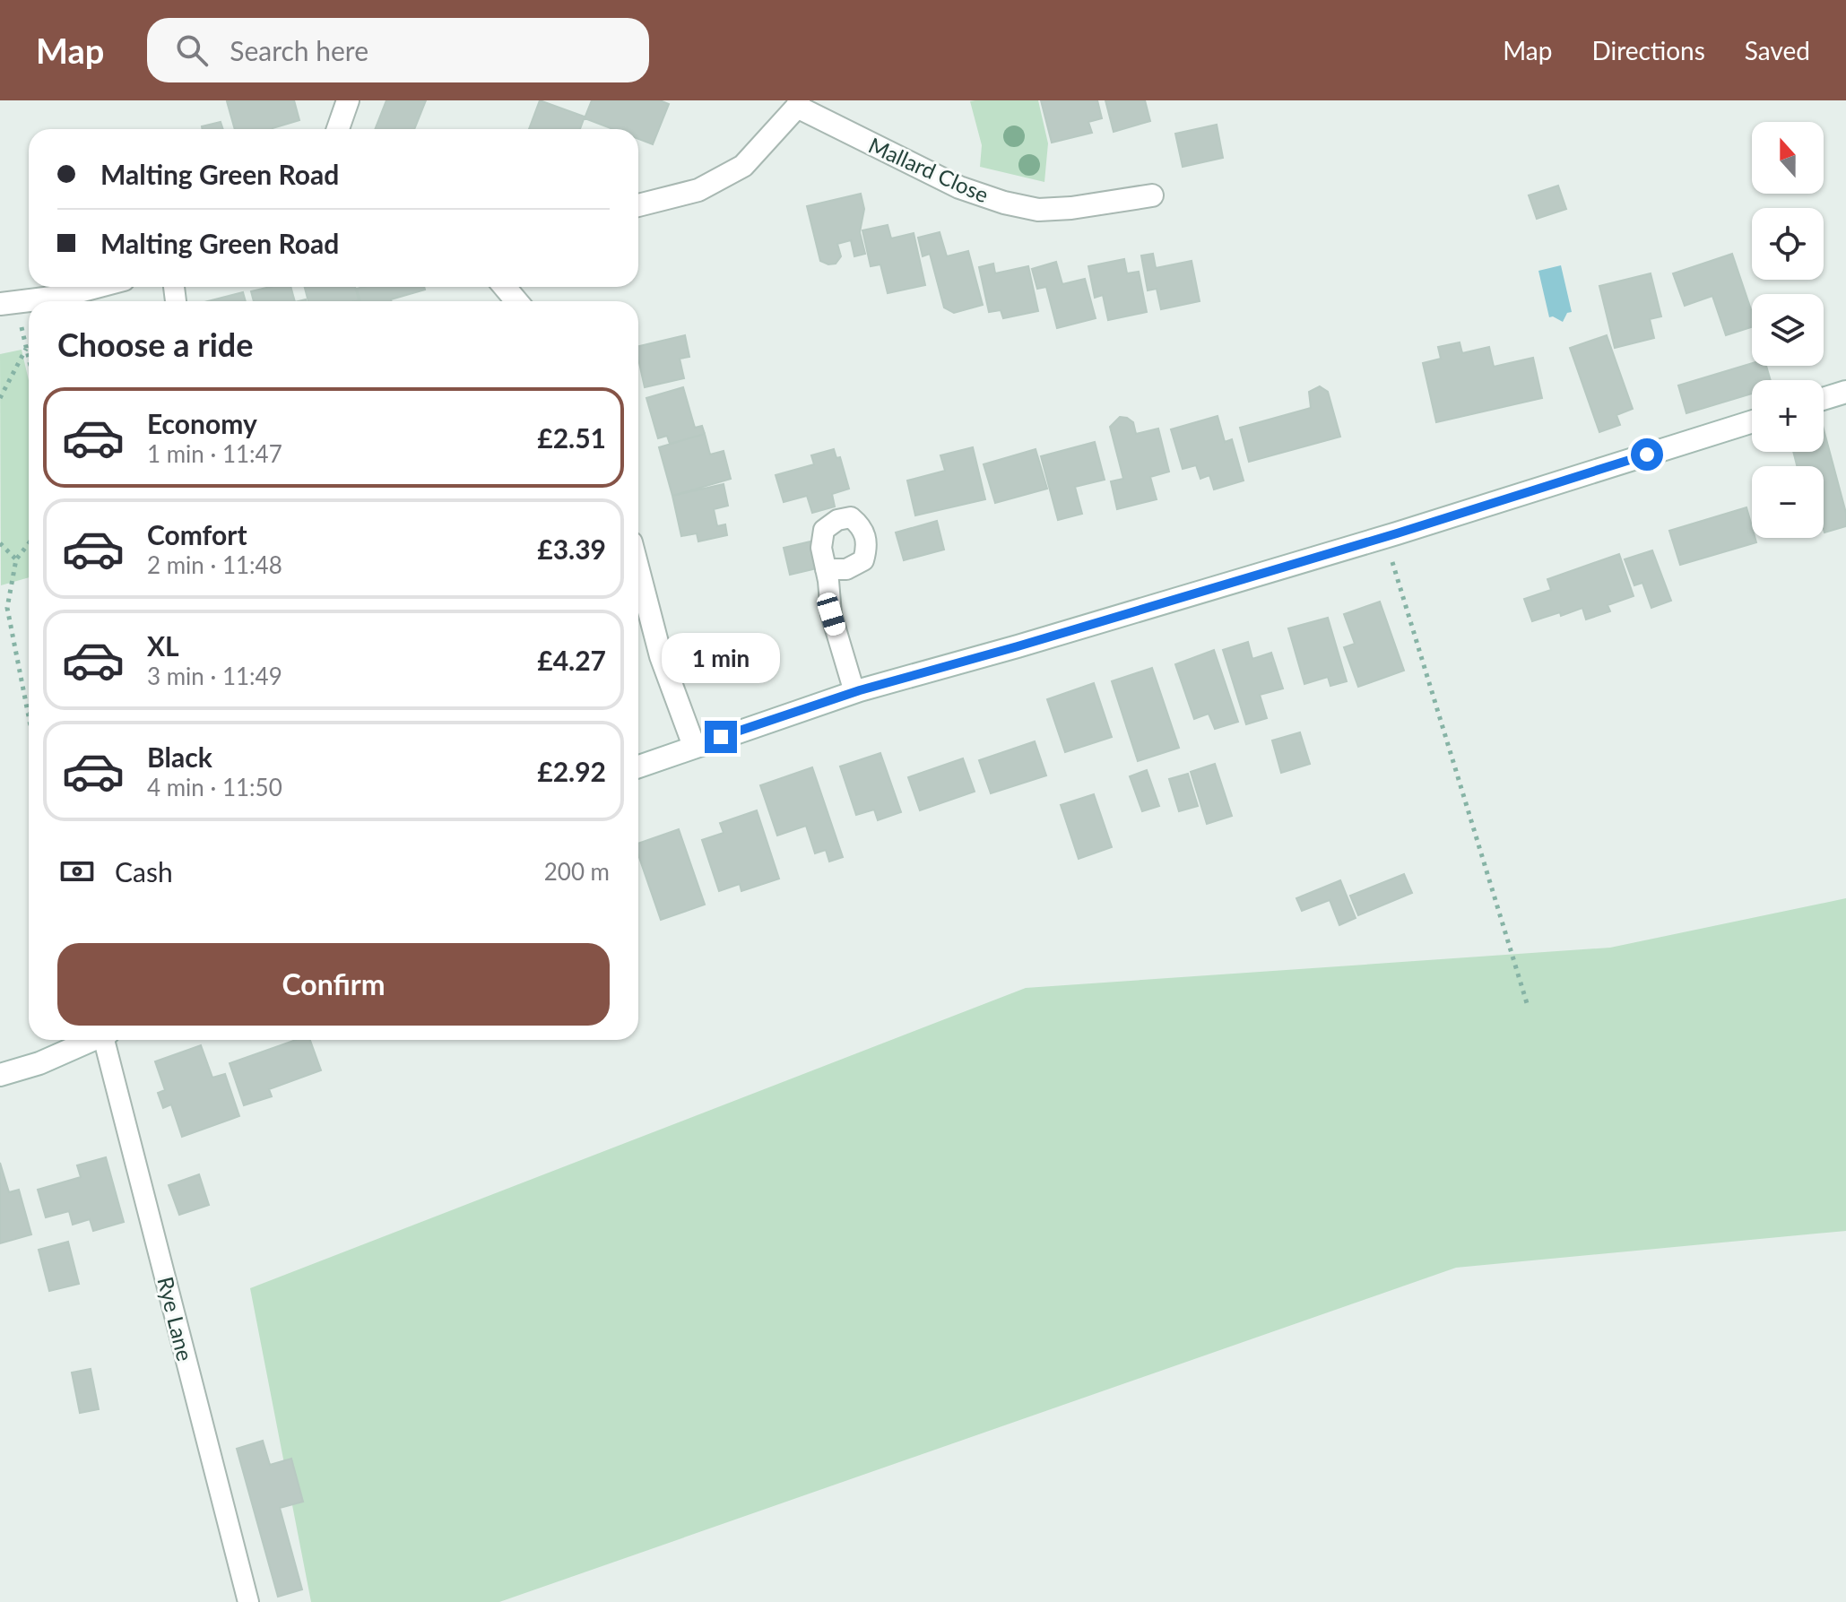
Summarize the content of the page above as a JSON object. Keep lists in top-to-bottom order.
{
  "streets": {
    "street": ["Mallard Close"],
    "lane": ["Rye Lane"]
  },
  "north": "top",
  "page": {
    "header": "Map",
    "search": "Search here",
    "nav": ["Map", "Directions", "Saved"],
    "map_buttons": ["+", "−"],
    "banner": ["Malting Green Road", "Malting Green Road"],
    "heading": "Choose a ride",
    "list": [
      {
        "name": "Economy",
        "note": "1 min · 11:47",
        "value": "£2.51"
      },
      {
        "name": "Comfort",
        "note": "2 min · 11:48",
        "value": "£3.39"
      },
      {
        "name": "XL",
        "note": "3 min · 11:49",
        "value": "£4.27"
      },
      {
        "name": "Black",
        "note": "4 min · 11:50",
        "value": "£2.92"
      }
    ],
    "bubble": "1 min",
    "pay": ["Cash", "200 m"],
    "buttons": "Confirm"
  }
}
